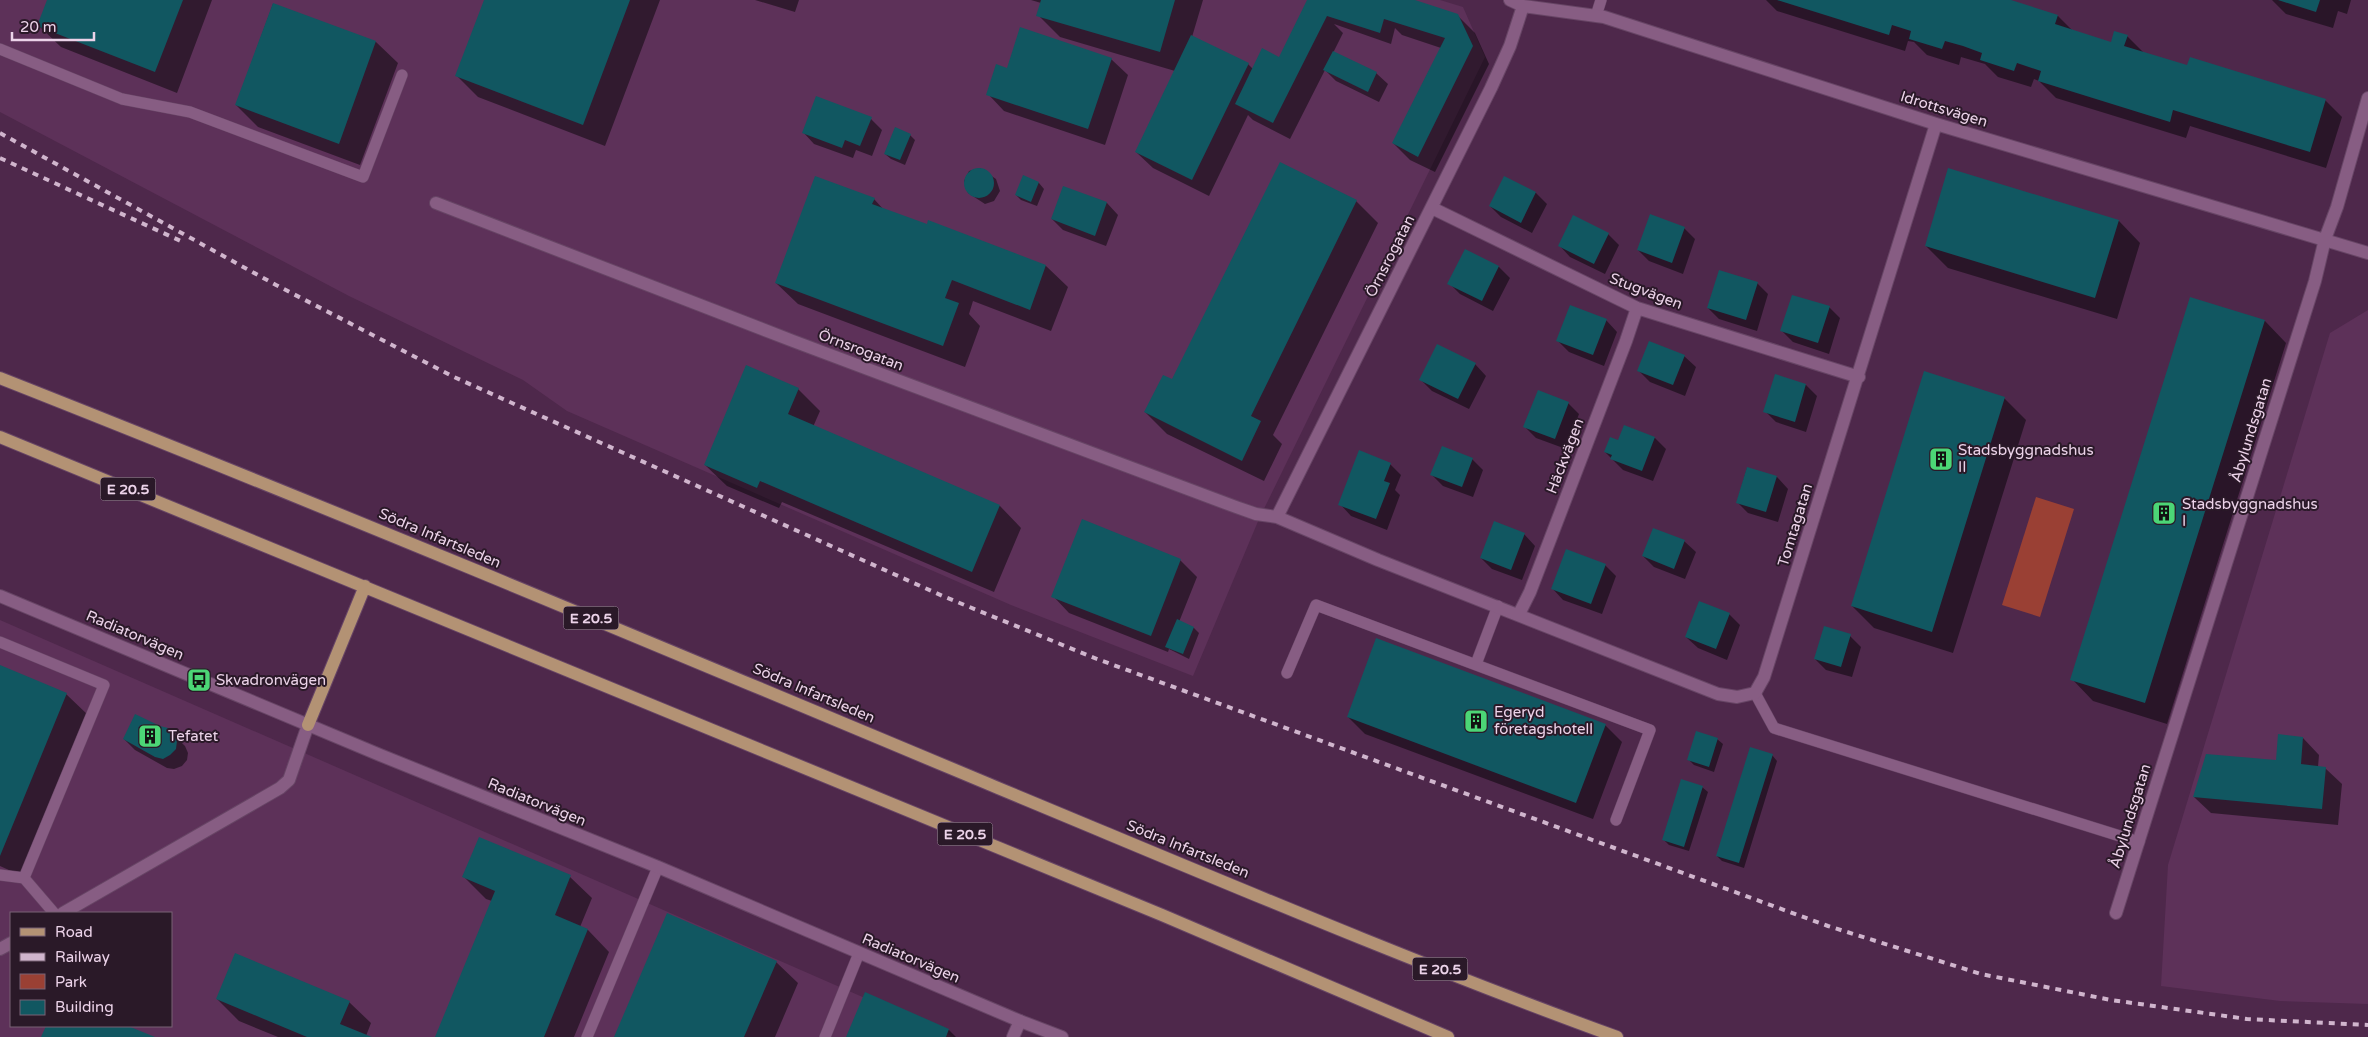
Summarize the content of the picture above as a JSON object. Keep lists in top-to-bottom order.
{
  "streets": {
    "main road": ["E 20.5", "Södra Infartsleden"],
    "street": [
      "Idrottsvägen",
      "Örnsrogatan",
      "Stugvägen",
      "Åbylundsgatan",
      "Häckvägen",
      "Tomtagatan",
      "Radiatorvägen"
    ]
  },
  "crossings": [
    ["Idrottsvägen", "Örnsrogatan"],
    ["Idrottsvägen", "Åbylundsgatan"],
    ["Idrottsvägen", "Tomtagatan"],
    ["Örnsrogatan", "Stugvägen"],
    ["Örnsrogatan", "Häckvägen"],
    ["Stugvägen", "Häckvägen"],
    ["Stugvägen", "Tomtagatan"]
  ],
  "places": {
    "building": [
      "Stadsbyggnadshus II",
      "Stadsbyggnadshus I",
      "Egeryd företagshotell",
      "Tefatet"
    ],
    "bus stop": ["Skvadronvägen"]
  },
  "legend": [
    "Road",
    "Railway",
    "Park",
    "Building"
  ],
  "scale_bar": "20 m"
}
